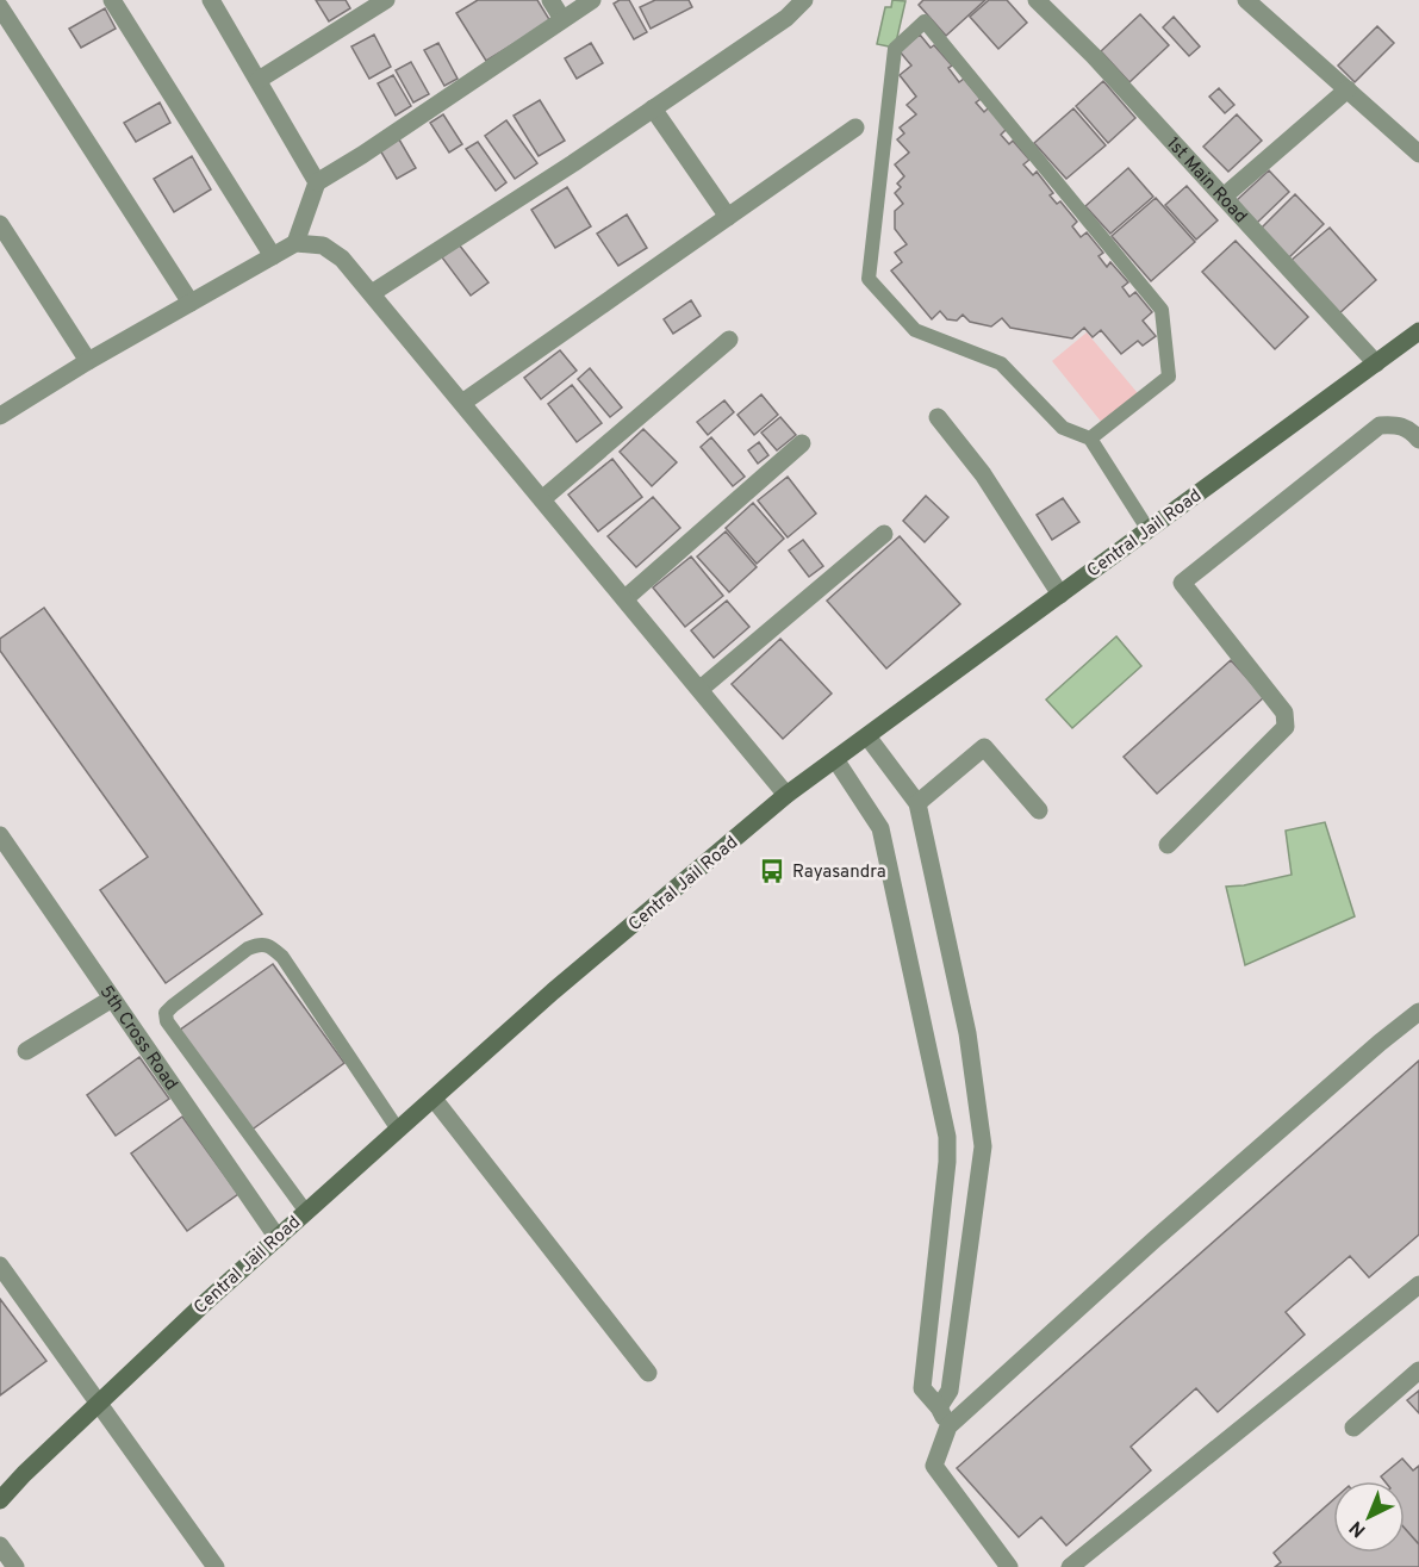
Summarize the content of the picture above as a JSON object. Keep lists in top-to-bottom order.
{
  "streets": {
    "main road": ["Central Jail Road"],
    "street": ["1st Main Road", "5th Cross Road"]
  },
  "crossings": [
    ["1st Main Road", "Central Jail Road"],
    ["Central Jail Road", "5th Cross Road"]
  ],
  "places": {
    "bus stop": ["Rayasandra"]
  },
  "north": "bottom left"
}
